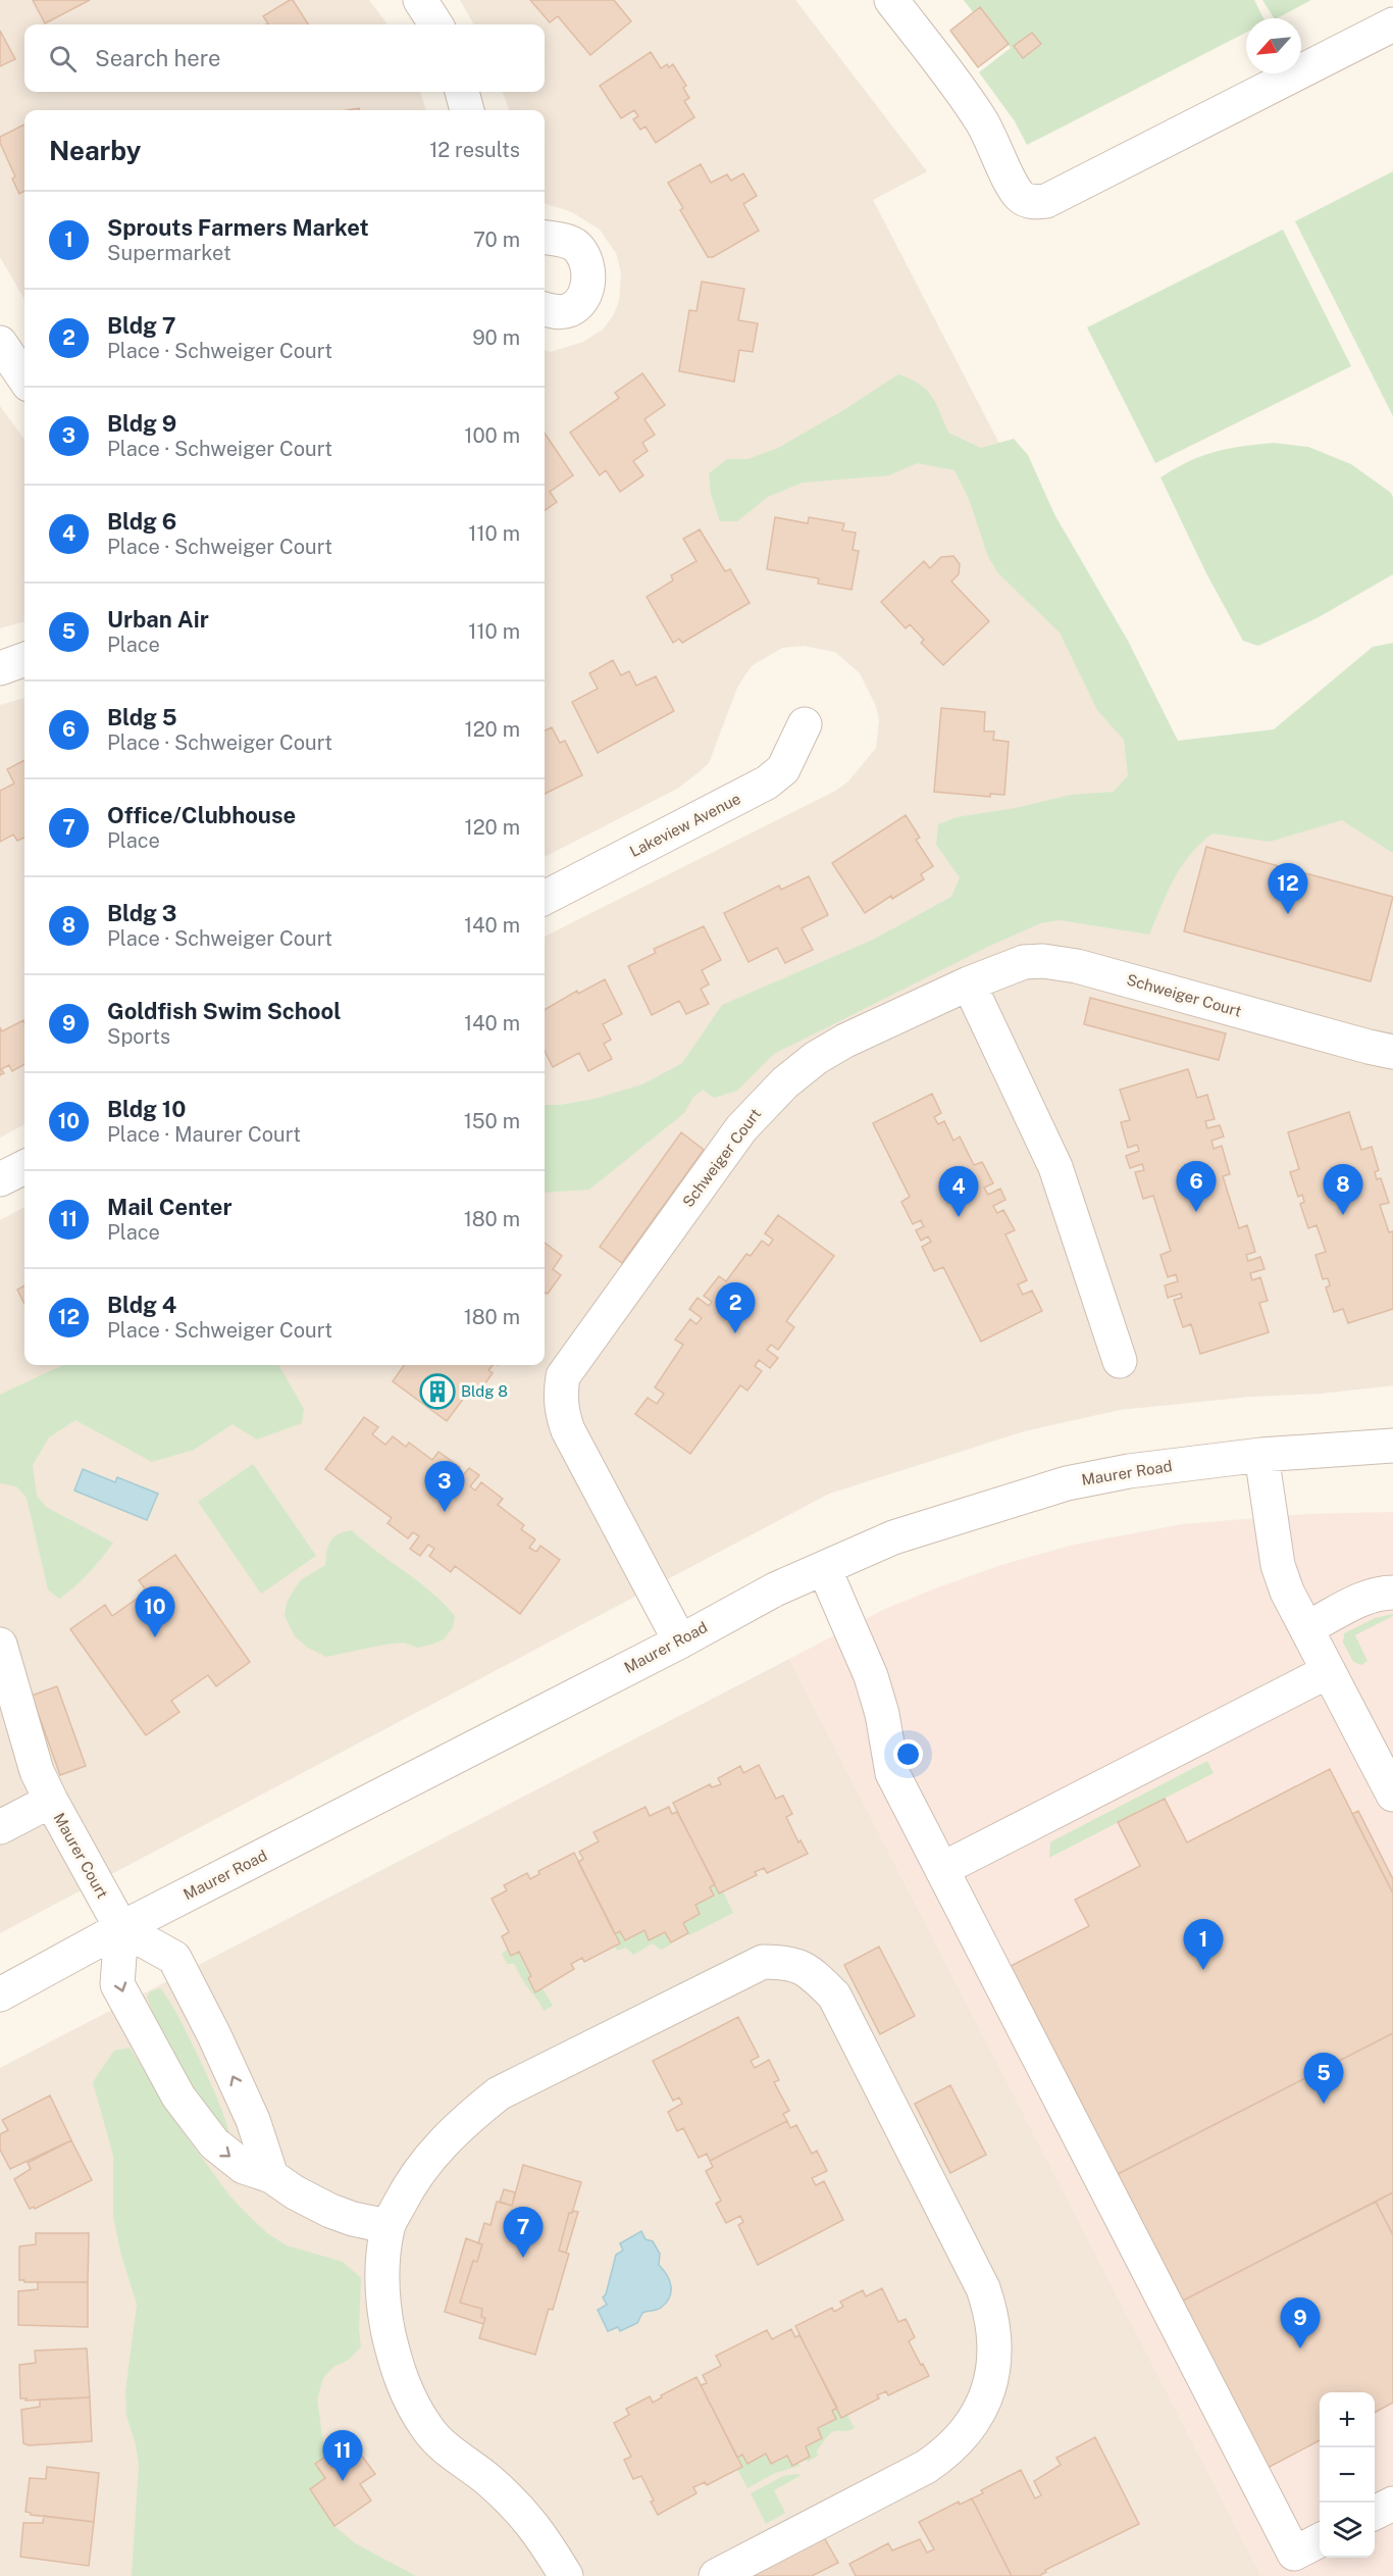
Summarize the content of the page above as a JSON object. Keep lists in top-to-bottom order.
{
  "streets": {
    "street": [
      "Lakeview Avenue",
      "Schweiger Court",
      "Maurer Road",
      "Maurer Court"
    ]
  },
  "crossings": [
    ["Schweiger Court", "Maurer Road"],
    ["Maurer Road", "Maurer Court"]
  ],
  "places": {
    "building": ["Bldg 8"]
  },
  "north": "bottom left",
  "page": {
    "search": "Search here",
    "heading": ["Nearby", "12 results"],
    "list": [
      {
        "mark": "1",
        "name": "Sprouts Farmers Market",
        "note": "Supermarket",
        "value": "70 m"
      },
      {
        "mark": "2",
        "name": "Bldg 7",
        "note": "Place · Schweiger Court",
        "value": "90 m"
      },
      {
        "mark": "3",
        "name": "Bldg 9",
        "note": "Place · Schweiger Court",
        "value": "100 m"
      },
      {
        "mark": "4",
        "name": "Bldg 6",
        "note": "Place · Schweiger Court",
        "value": "110 m"
      },
      {
        "mark": "5",
        "name": "Urban Air",
        "note": "Place",
        "value": "110 m"
      },
      {
        "mark": "6",
        "name": "Bldg 5",
        "note": "Place · Schweiger Court",
        "value": "120 m"
      },
      {
        "mark": "7",
        "name": "Office/Clubhouse",
        "note": "Place",
        "value": "120 m"
      },
      {
        "mark": "8",
        "name": "Bldg 3",
        "note": "Place · Schweiger Court",
        "value": "140 m"
      },
      {
        "mark": "9",
        "name": "Goldfish Swim School",
        "note": "Sports",
        "value": "140 m"
      },
      {
        "mark": "10",
        "name": "Bldg 10",
        "note": "Place · Maurer Court",
        "value": "150 m"
      },
      {
        "mark": "11",
        "name": "Mail Center",
        "note": "Place",
        "value": "180 m"
      },
      {
        "mark": "12",
        "name": "Bldg 4",
        "note": "Place · Schweiger Court",
        "value": "180 m"
      }
    ],
    "pins": [
      "12",
      "6",
      "8",
      "4",
      "2",
      "3",
      "10",
      "1",
      "5",
      "7",
      "9",
      "11"
    ],
    "map_buttons": ["+", "−"]
  }
}
